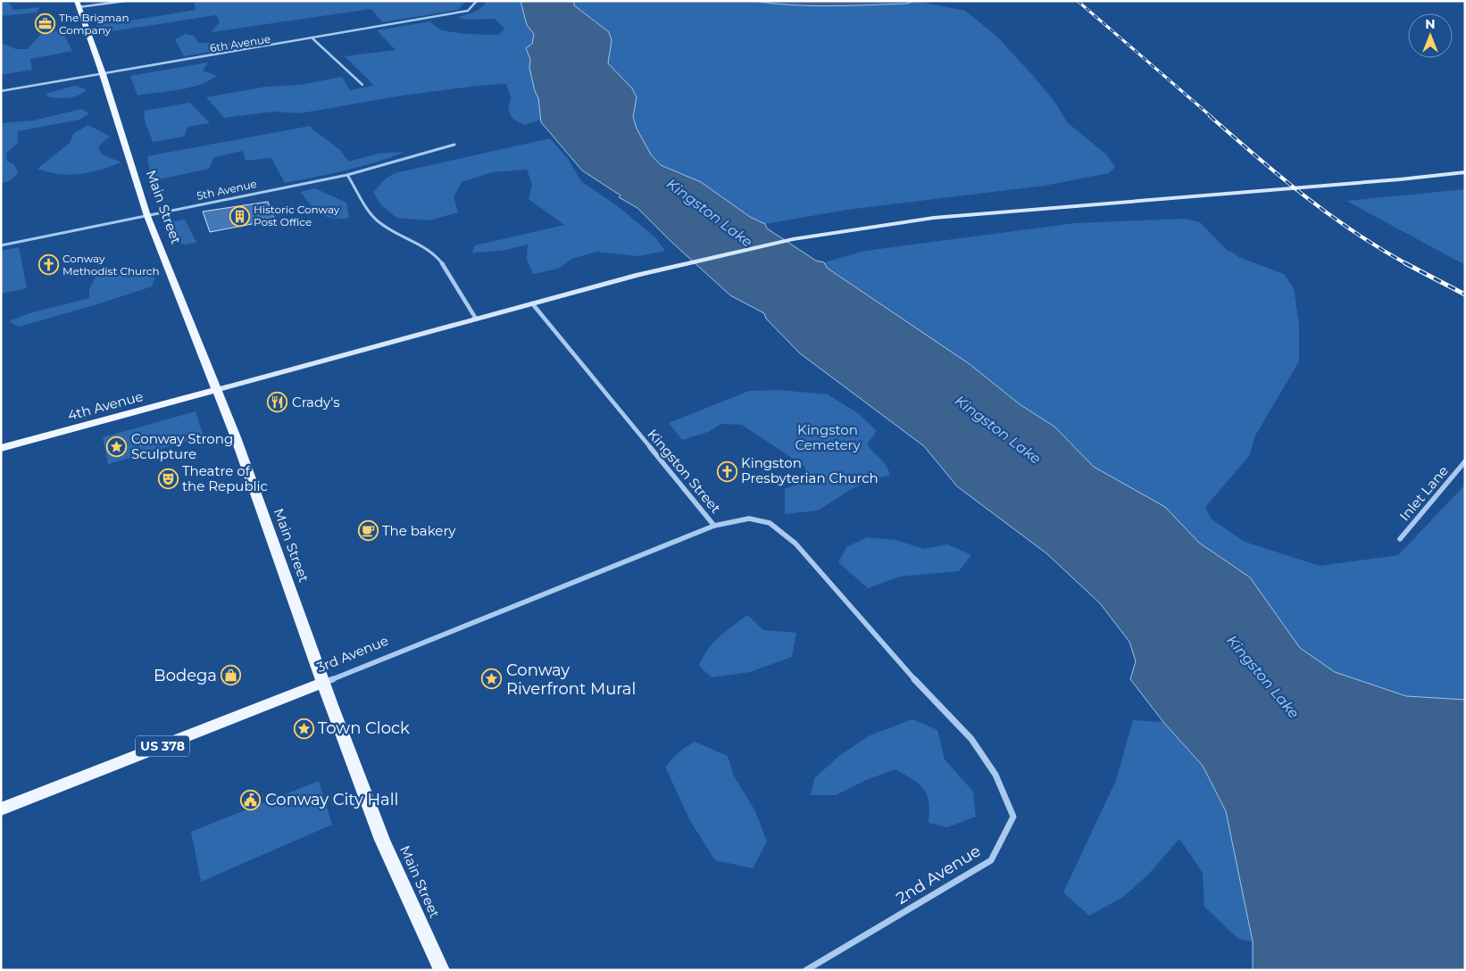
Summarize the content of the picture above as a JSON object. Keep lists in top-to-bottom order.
{
  "streets": {
    "main road": [
      "Main Street",
      "4th Avenue",
      "3rd Avenue",
      "US 378"
    ],
    "street": [
      "6th Avenue",
      "5th Avenue",
      "Kingston Street",
      "Inlet Lane",
      "2nd Avenue"
    ]
  },
  "crossings": [
    ["6th Avenue", "Main Street"],
    ["5th Avenue", "Main Street"],
    ["Main Street", "4th Avenue"],
    ["Main Street", "3rd Avenue"],
    ["Kingston Street", "3rd Avenue"],
    ["Kingston Street", "2nd Avenue"]
  ],
  "water": ["Kingston Lake"],
  "parks": ["Kingston Cemetery"],
  "places": {
    "office": ["The Brigman Company"],
    "building": ["Historic Conway Post Office"],
    "church": ["Conway Methodist Church", "Kingston Presbyterian Church"],
    "restaurant": ["Crady's"],
    "place": ["Conway Strong Sculpture", "Conway Riverfront Mural", "Town Clock"],
    "theatre": ["Theatre of the Republic"],
    "cafe": ["The bakery"],
    "shop": ["Bodega"],
    "public building": ["Conway City Hall"]
  },
  "north": "top"
}
